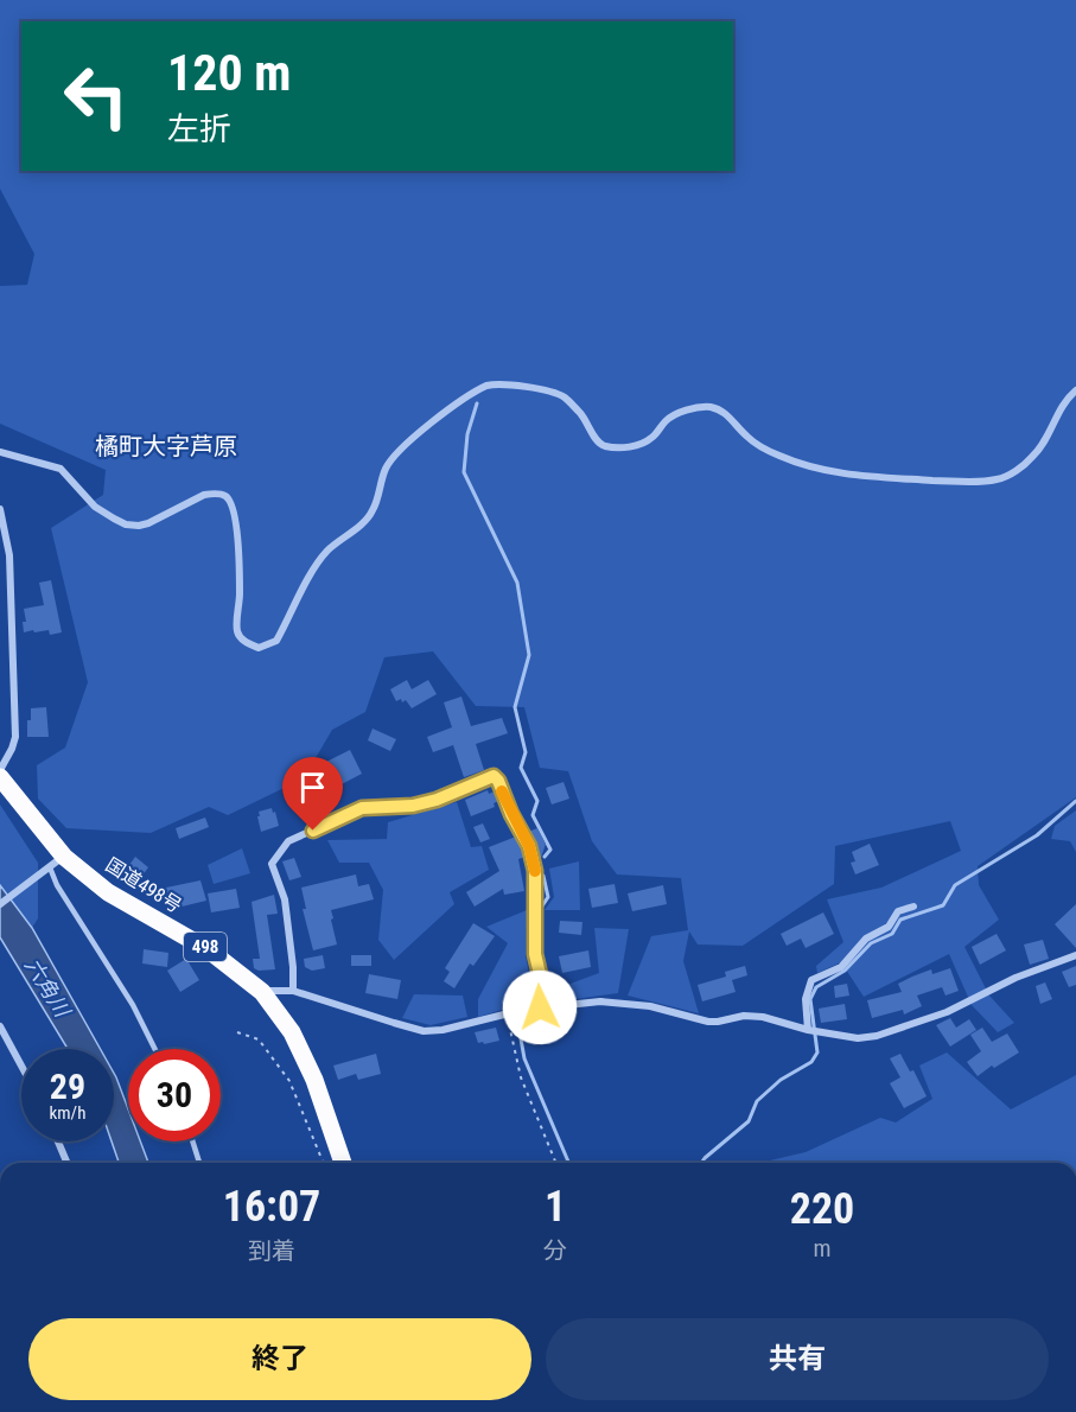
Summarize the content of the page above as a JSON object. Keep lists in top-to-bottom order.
{
  "streets": {
    "highway": ["国道498号", "498"]
  },
  "districts": ["橘町大字芦原"],
  "water": ["六角川"],
  "page": {
    "turn": ["120 m", "左折"],
    "speed": "29 km/h",
    "limit": "30",
    "eta": [
      "16:07",
      "到着",
      "1",
      "分",
      "220",
      "m"
    ],
    "buttons": ["終了", "共有"]
  }
}
